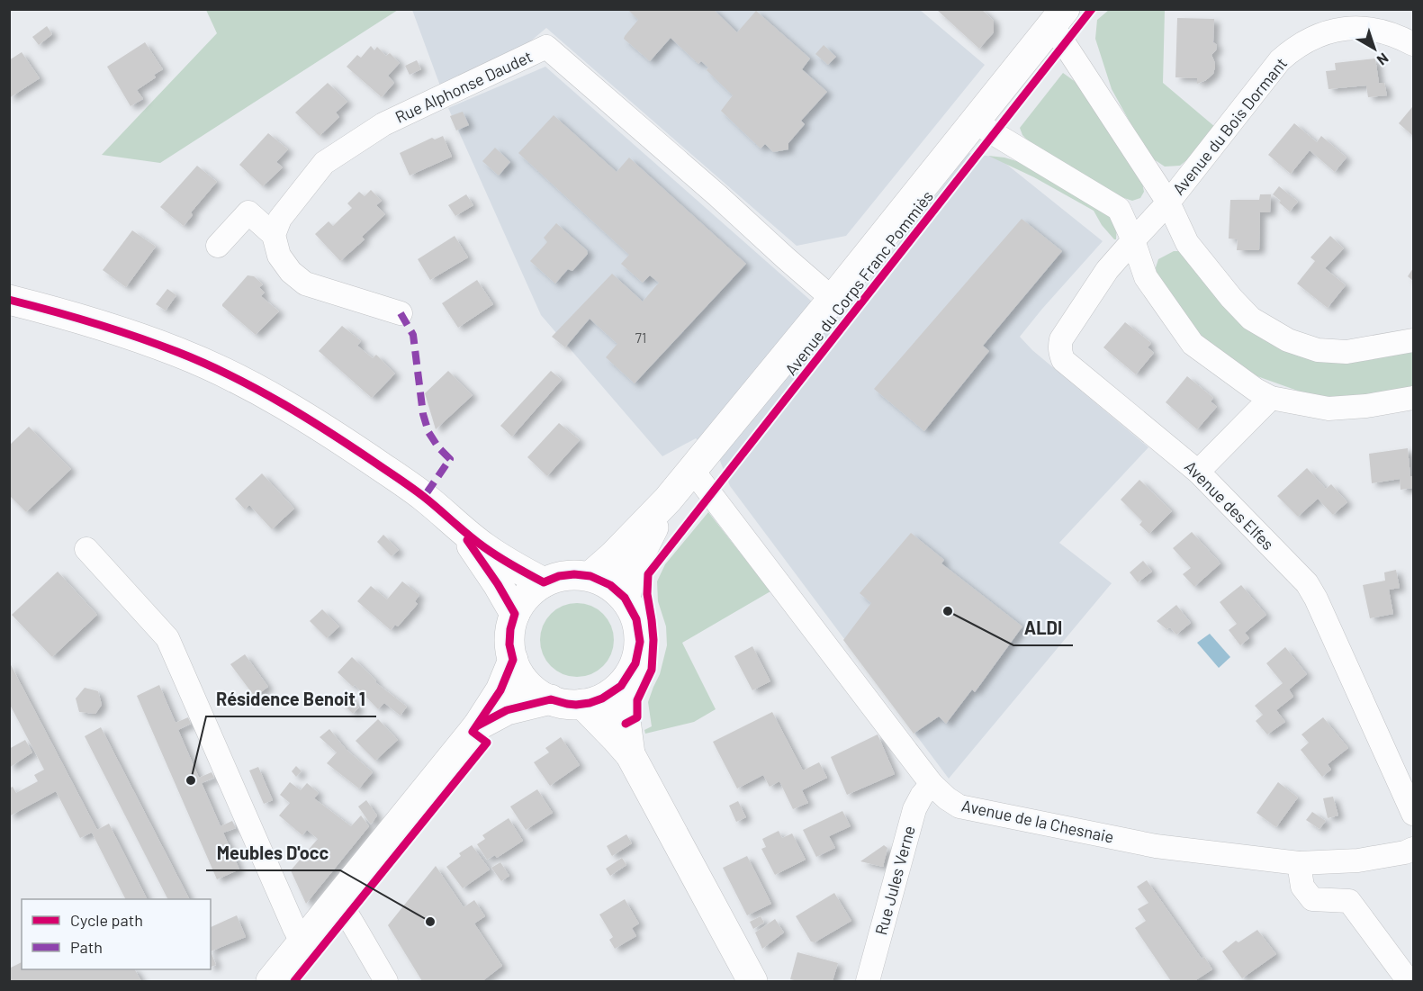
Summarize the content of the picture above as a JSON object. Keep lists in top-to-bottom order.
{
  "streets": {
    "main road": ["Avenue du Corps Franc Pommiès"],
    "street": [
      "Rue Alphonse Daudet",
      "Avenue du Bois Dormant",
      "Avenue des Elfes",
      "Avenue de la Chesnaie",
      "Rue Jules Verne"
    ]
  },
  "crossings": [
    ["Rue Alphonse Daudet", "Avenue du Corps Franc Pommiès"],
    ["Avenue du Bois Dormant", "Avenue du Corps Franc Pommiès"],
    ["Avenue du Bois Dormant", "Avenue des Elfes"],
    ["Avenue du Corps Franc Pommiès", "Avenue de la Chesnaie"],
    ["Avenue de la Chesnaie", "Rue Jules Verne"]
  ],
  "places": ["ALDI", "Résidence Benoit 1", "Meubles D'occ"],
  "house_numbers": ["71"],
  "legend": ["Cycle path", "Path"],
  "north": "bottom right"
}
